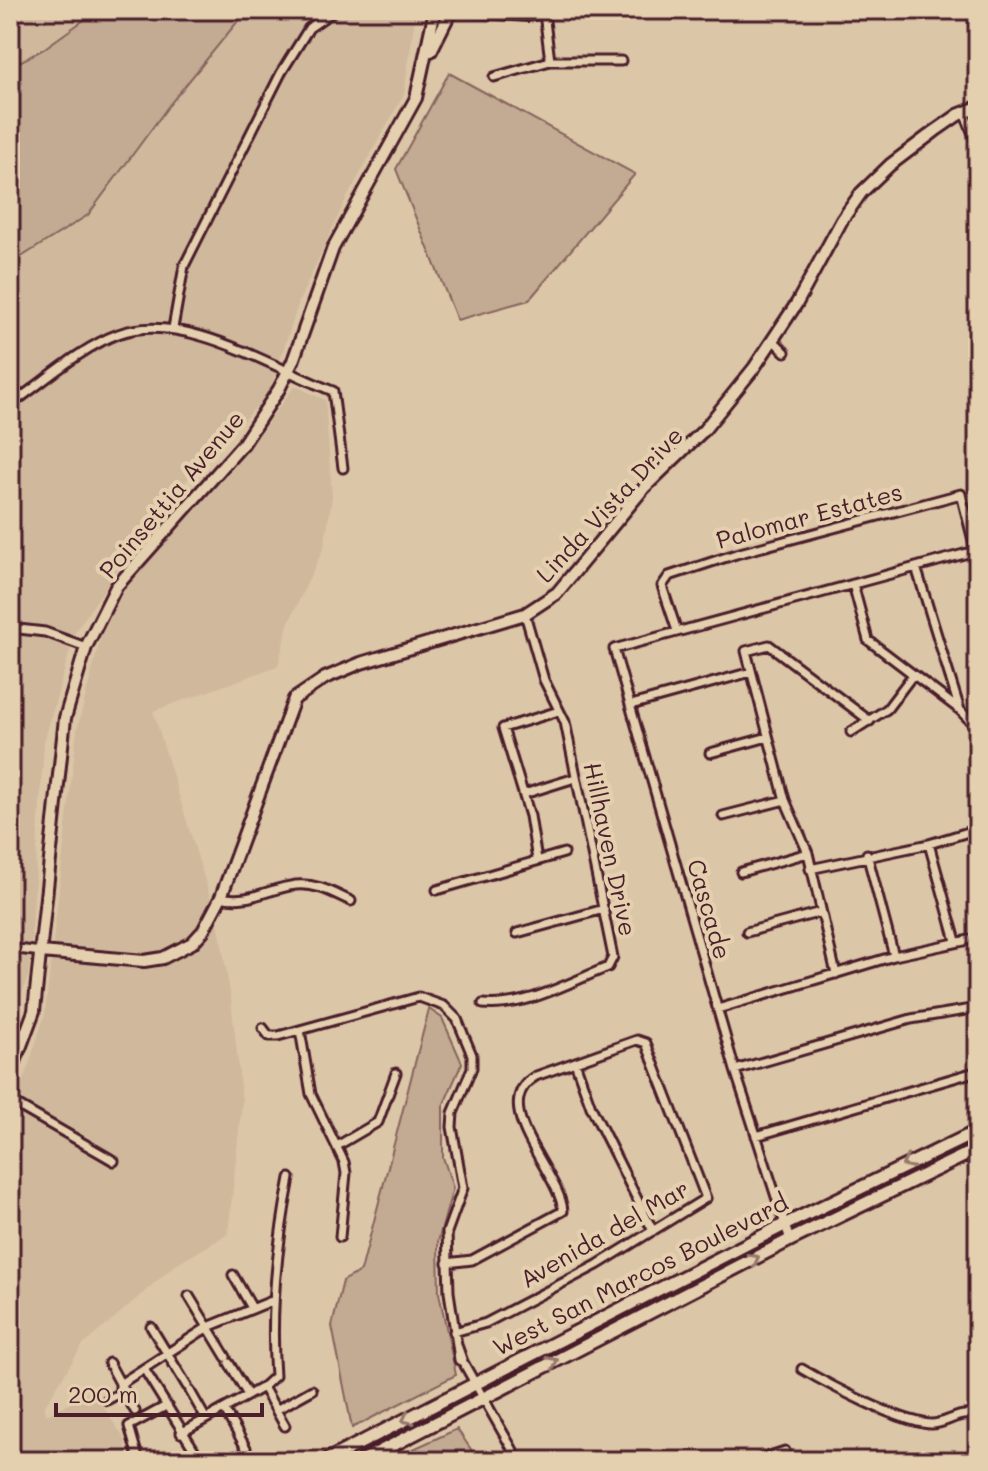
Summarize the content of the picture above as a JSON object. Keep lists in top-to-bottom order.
{
  "streets": {
    "main road": ["West San Marcos Boulevard"],
    "street": [
      "Poinsettia Avenue",
      "Linda Vista Drive",
      "Palomar Estates",
      "Hillhaven Drive",
      "Cascade",
      "Avenida del Mar"
    ]
  },
  "crossings": [
    ["Poinsettia Avenue", "Linda Vista Drive"],
    ["Linda Vista Drive", "Hillhaven Drive"],
    ["Palomar Estates", "Cascade"],
    ["Cascade", "West San Marcos Boulevard"]
  ],
  "scale_bar": "200 m"
}
